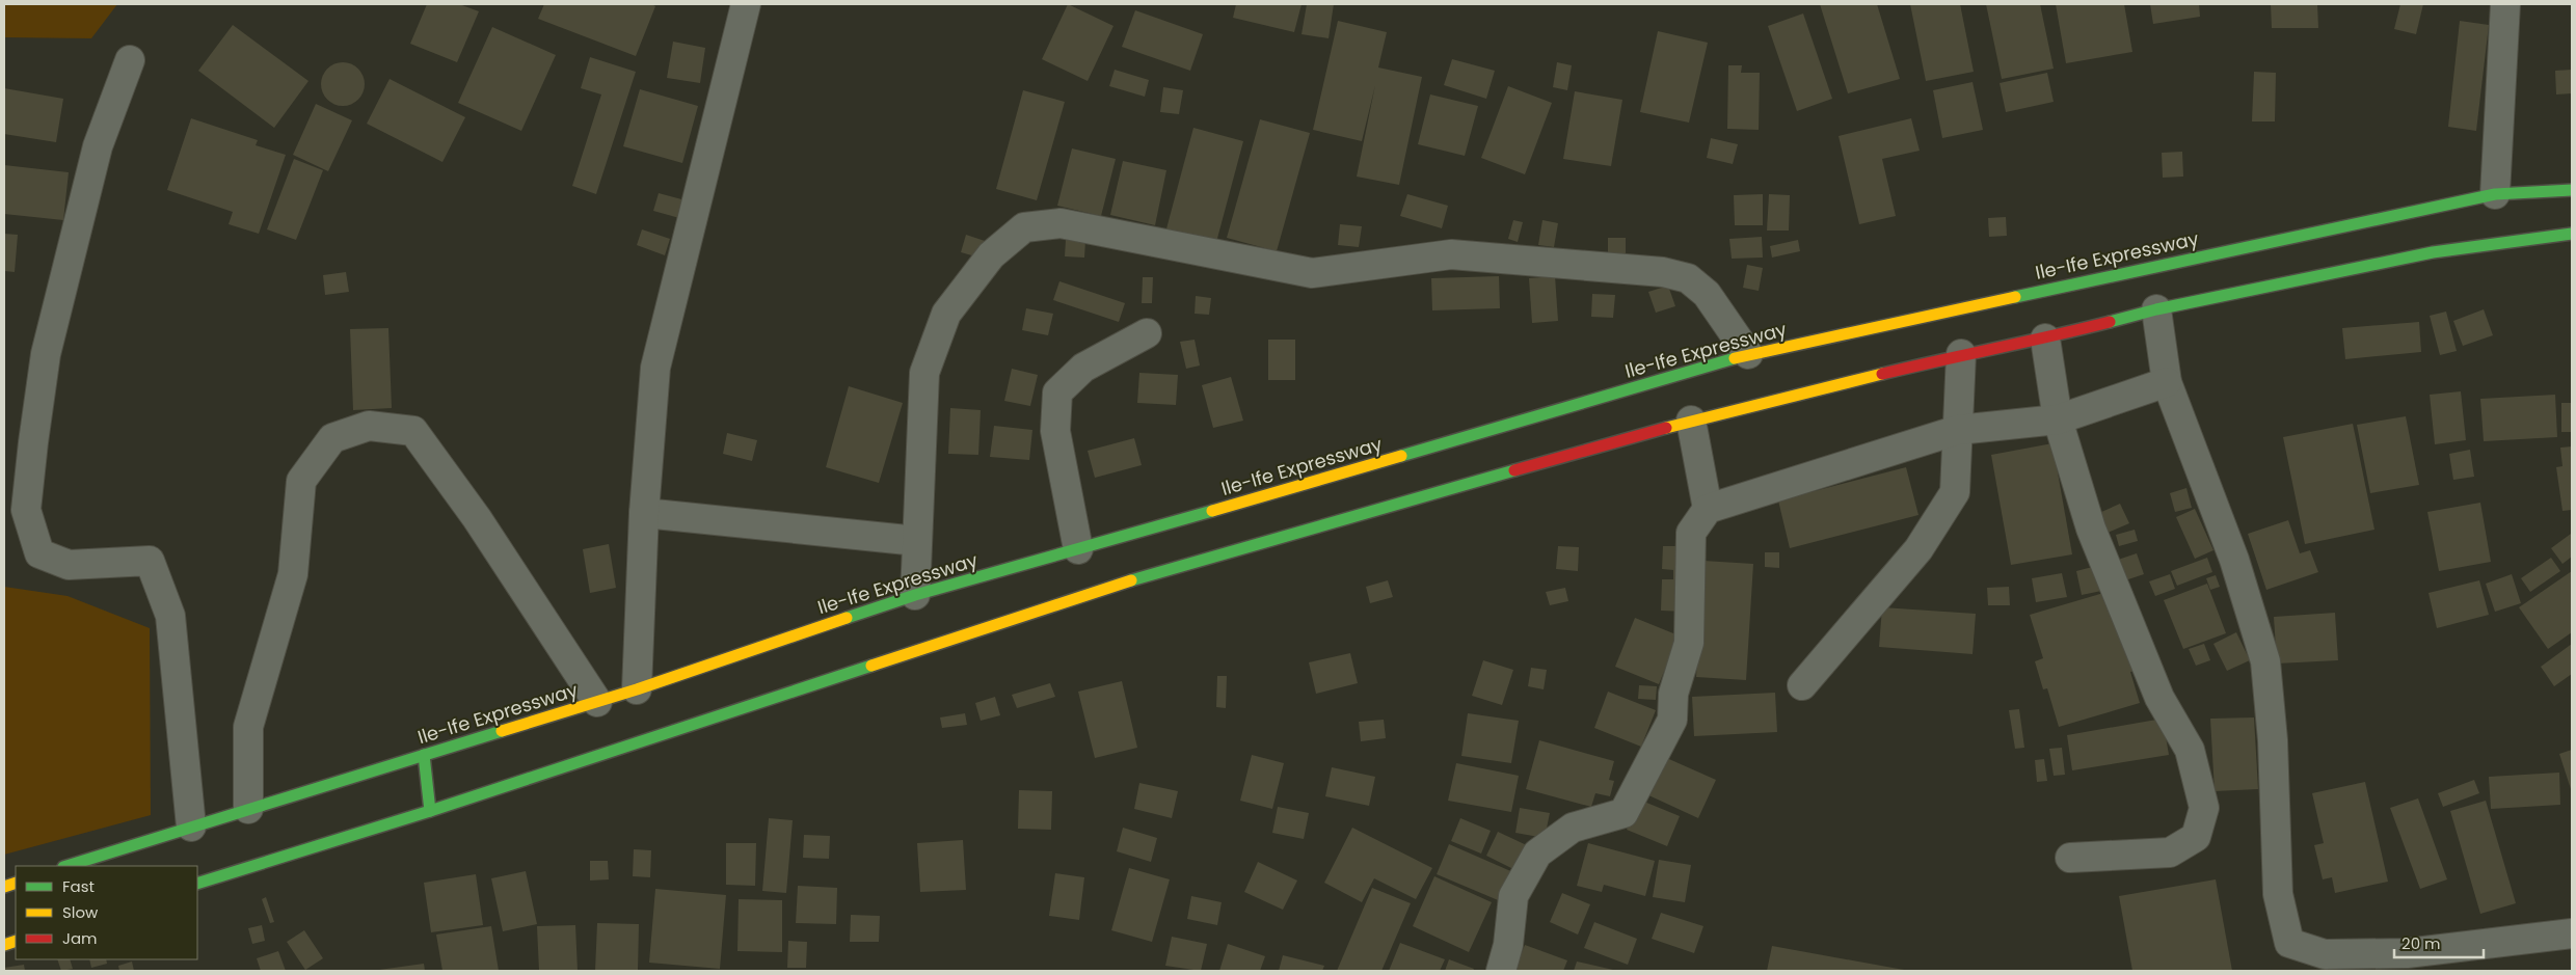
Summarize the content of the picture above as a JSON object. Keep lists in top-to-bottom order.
{
  "streets": {
    "main road": ["Ile-Ife Expressway"]
  },
  "legend": ["Fast", "Slow", "Jam"],
  "scale_bar": "20 m"
}
